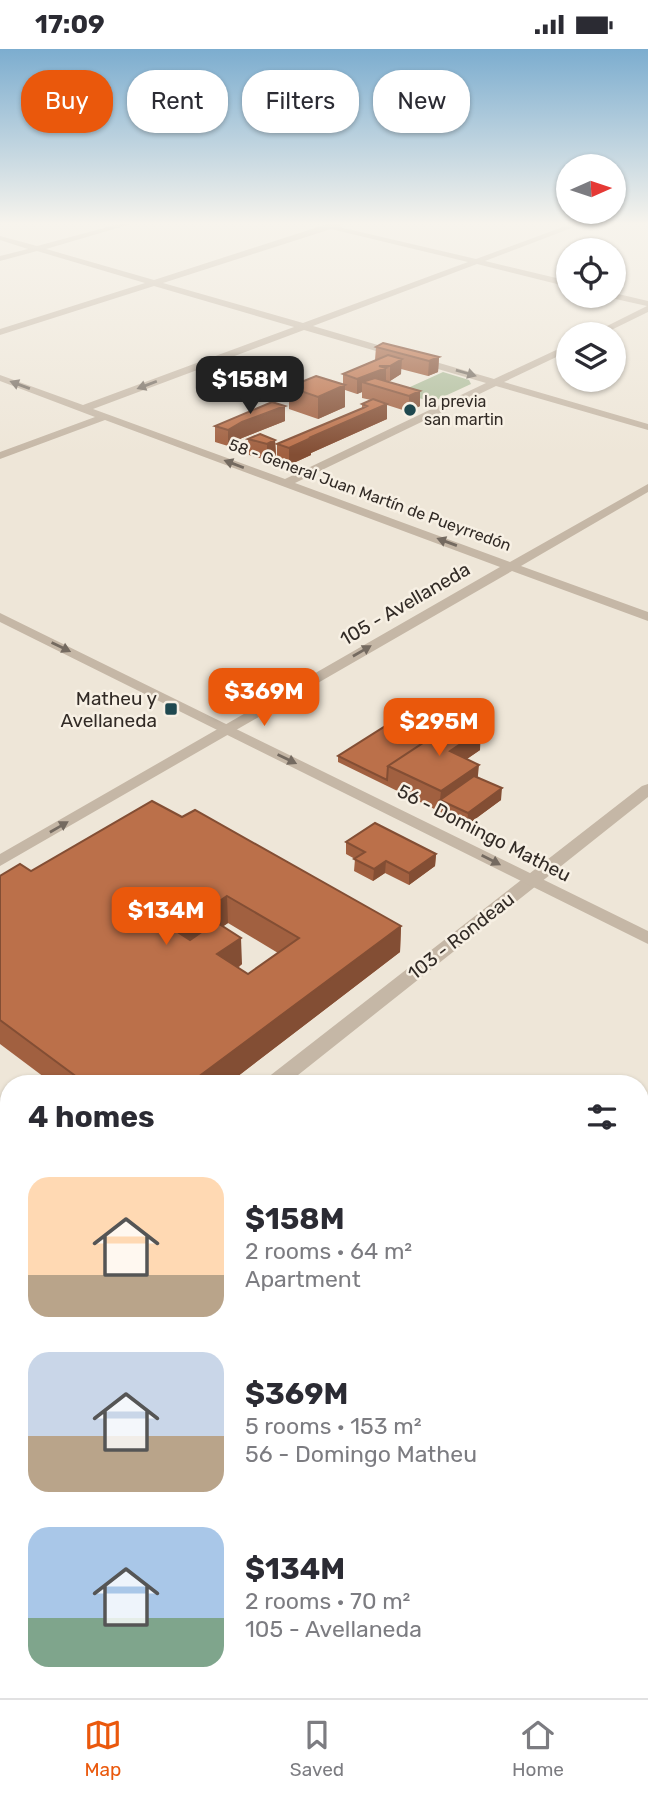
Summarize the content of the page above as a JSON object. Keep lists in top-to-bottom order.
{
  "streets": {
    "street": [
      "58 - General Juan Martín de Pueyrredón",
      "105 - Avellaneda",
      "56 - Domingo Matheu",
      "103 - Rondeau"
    ]
  },
  "crossings": [
    ["58 - General Juan Martín de Pueyrredón", "105 - Avellaneda"],
    ["105 - Avellaneda", "56 - Domingo Matheu"],
    ["56 - Domingo Matheu", "103 - Rondeau"]
  ],
  "one_way": ["105 - Avellaneda", "56 - Domingo Matheu"],
  "places": {
    "other": ["la previa san martin"],
    "transit": ["Matheu y Avellaneda"]
  },
  "north": "right",
  "page": {
    "status": "17:09",
    "chip": [
      "Buy",
      "Rent",
      "Filters",
      "New"
    ],
    "price": [
      "$158M",
      "$369M",
      "$295M",
      "$134M"
    ],
    "heading": "4 homes",
    "list": [
      {
        "name": "$158M",
        "note": "2 rooms · 64 m² · Apartment"
      },
      {
        "name": "$369M",
        "note": "5 rooms · 153 m² · 56 - Domingo Matheu"
      },
      {
        "name": "$134M",
        "note": "2 rooms · 70 m² · 105 - Avellaneda"
      }
    ],
    "tabs": ["Map", "Saved", "Home"]
  }
}
